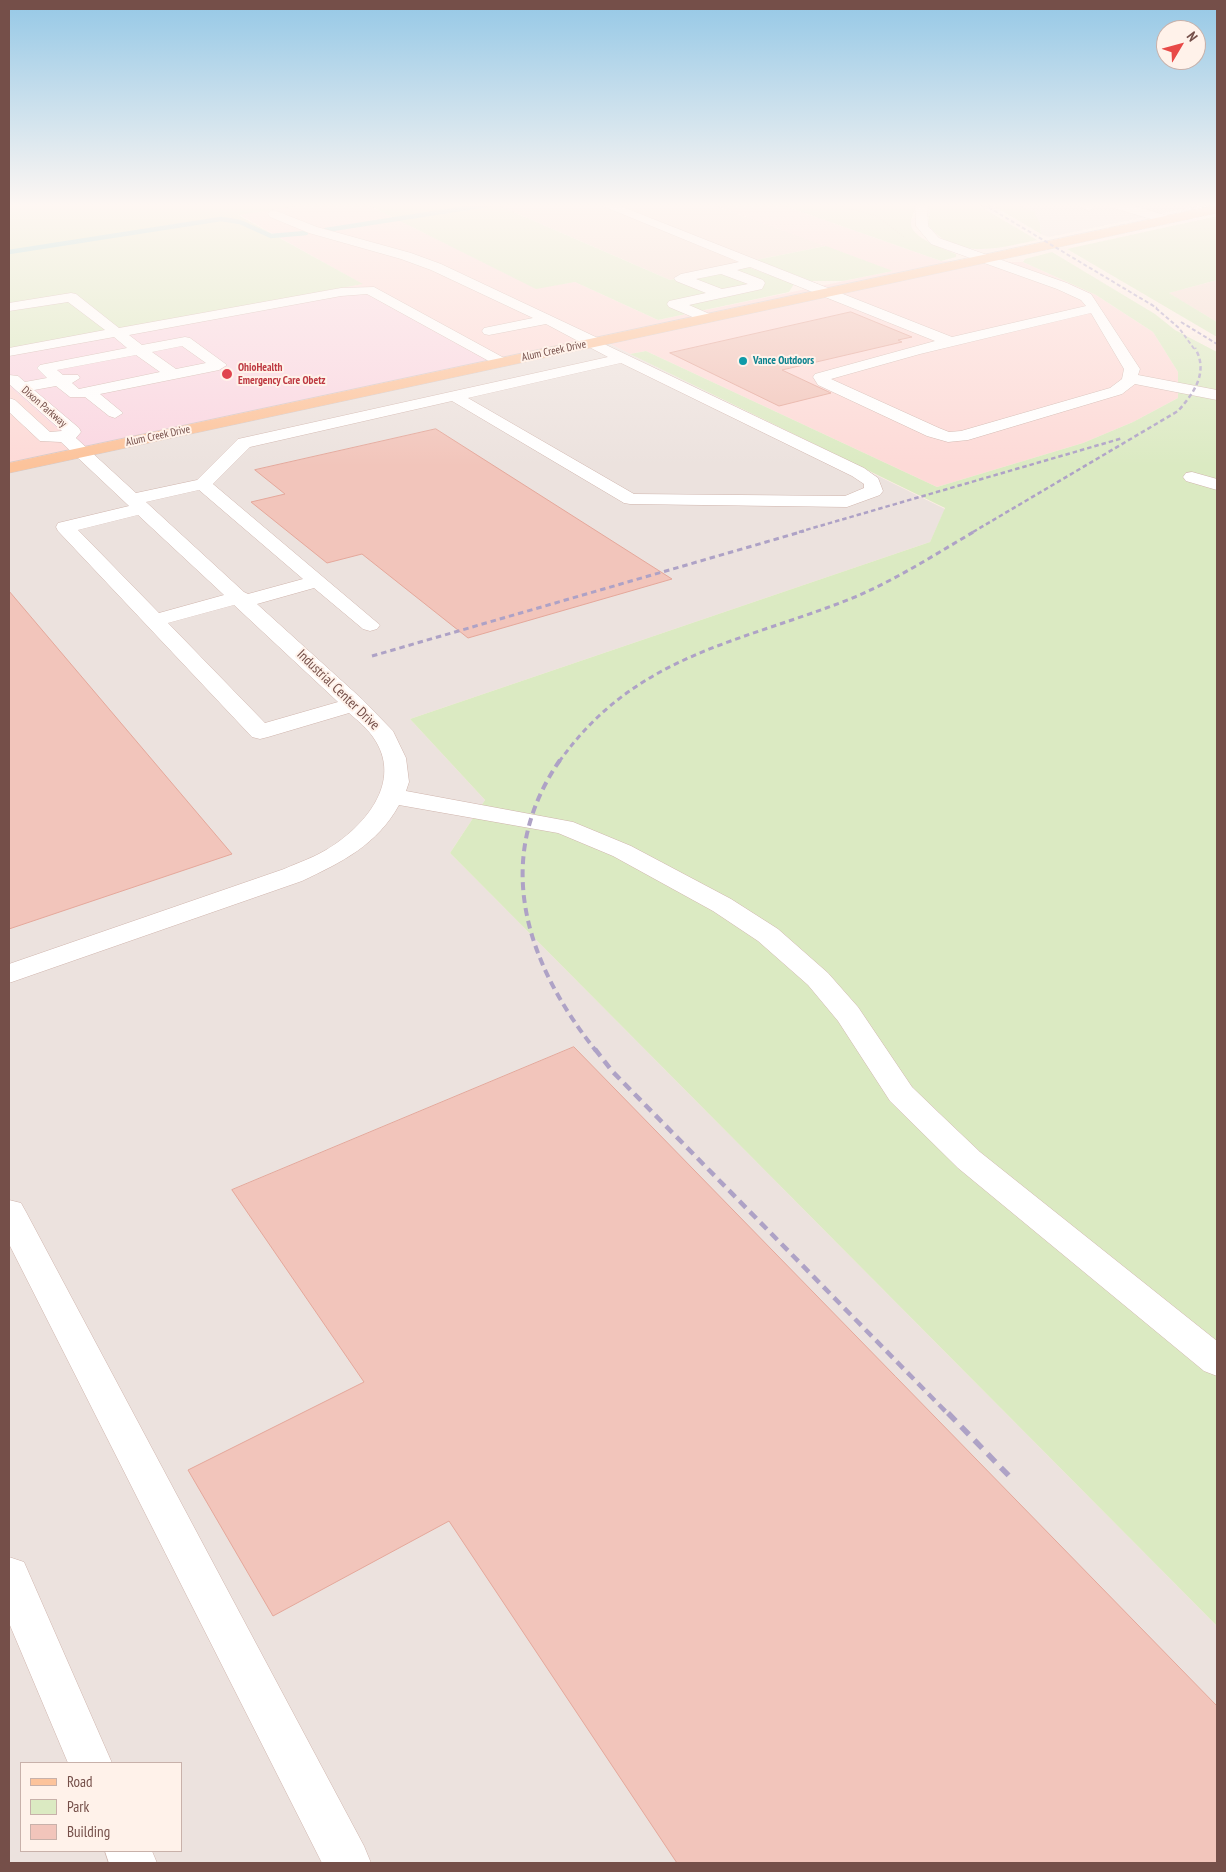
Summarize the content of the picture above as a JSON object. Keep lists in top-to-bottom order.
{
  "streets": {
    "main road": ["Alum Creek Drive"],
    "street": ["Dixon Parkway", "Industrial Center Drive"]
  },
  "crossings": [
    ["Alum Creek Drive", "Dixon Parkway"],
    ["Alum Creek Drive", "Industrial Center Drive"],
    ["Dixon Parkway", "Industrial Center Drive"]
  ],
  "places": ["Vance Outdoors", "OhioHealth Emergency Care Obetz"],
  "legend": ["Road", "Park", "Building"],
  "north": "top right"
}
